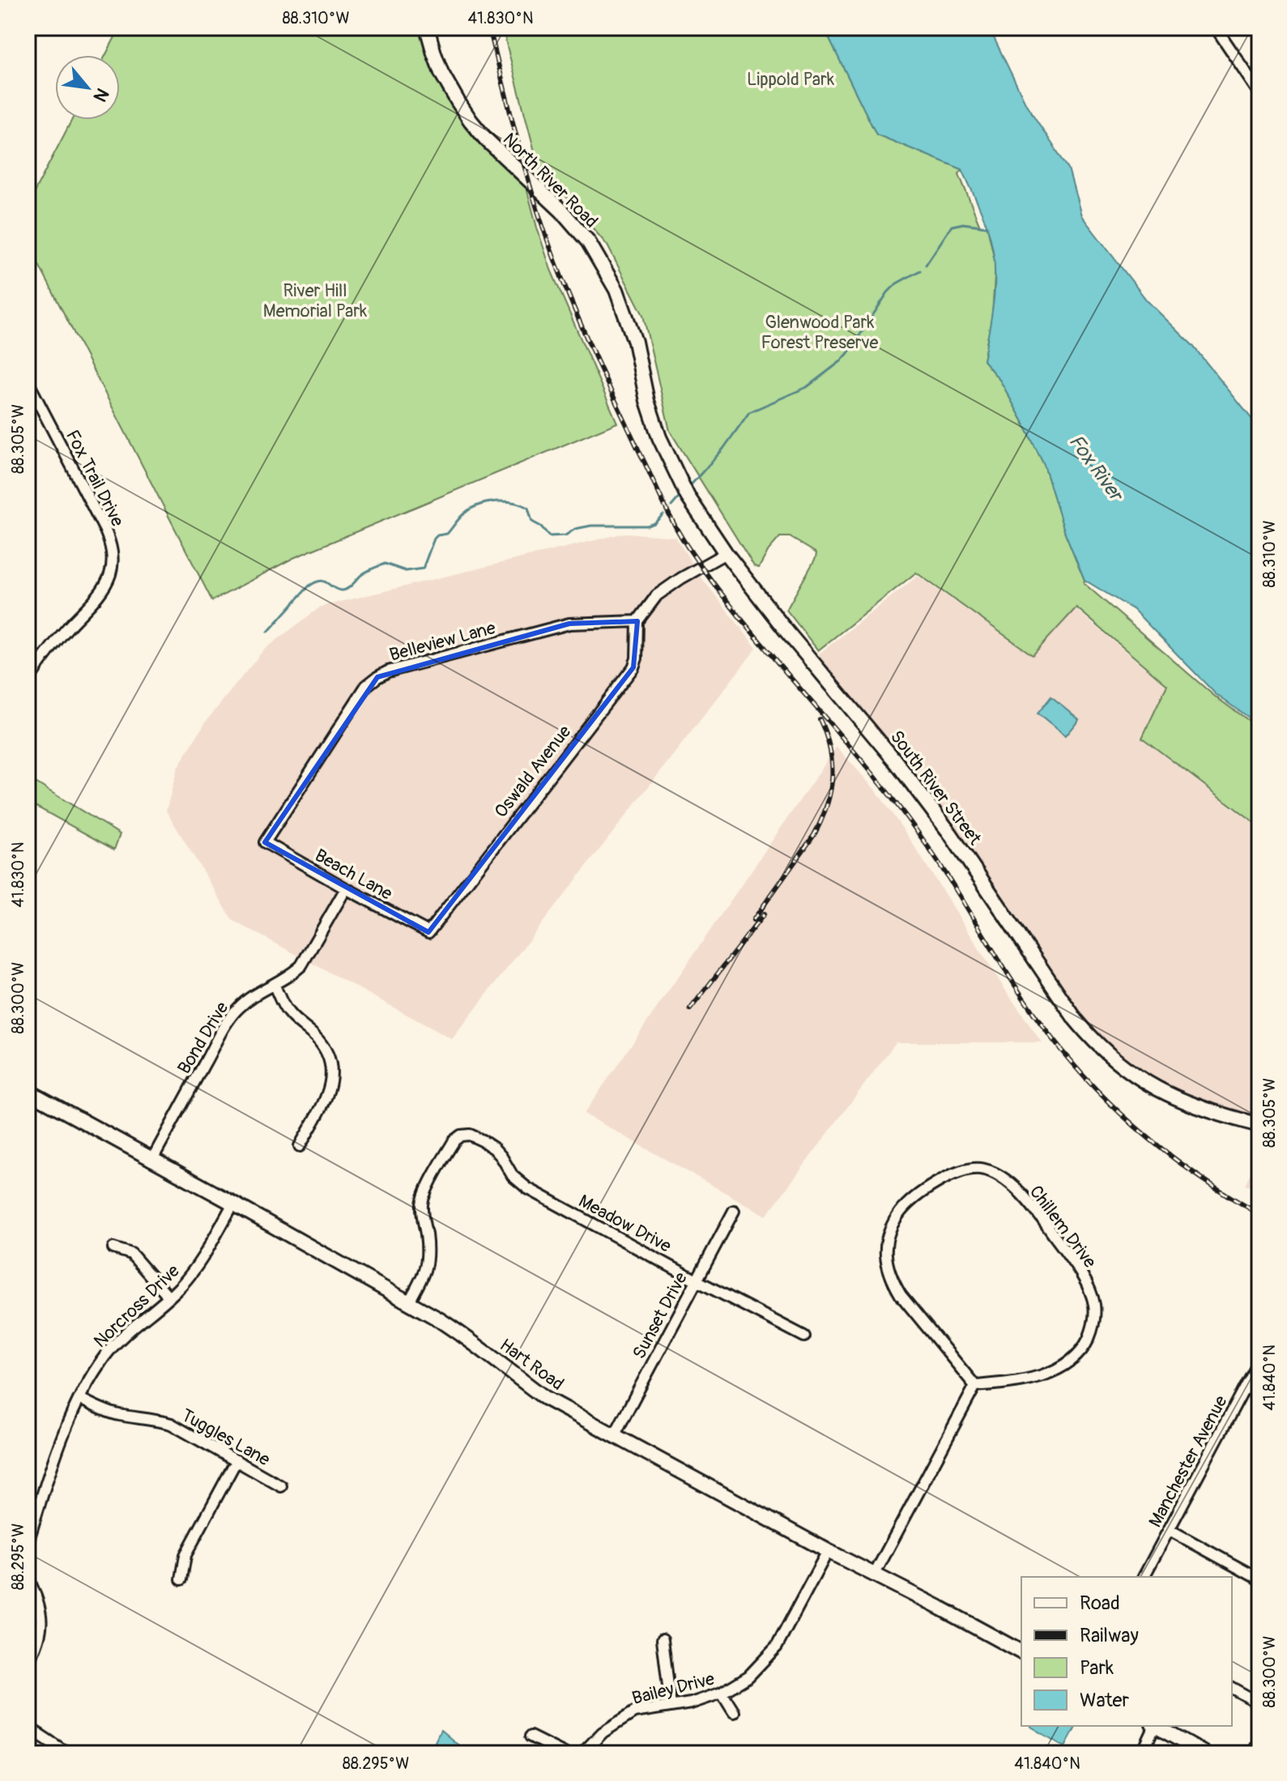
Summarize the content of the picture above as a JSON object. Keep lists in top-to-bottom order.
{
  "streets": {
    "main road": ["North River Road", "South River Street", "Hart Road"],
    "street": [
      "Fox Trail Drive",
      "Belleview Lane",
      "Oswald Avenue",
      "Beach Lane",
      "Bond Drive",
      "Meadow Drive",
      "Chillem Drive",
      "Norcross Drive",
      "Sunset Drive",
      "Tuggles Lane",
      "Manchester Avenue",
      "Bailey Drive"
    ]
  },
  "crossings": [
    ["North River Road", "South River Street"],
    ["Belleview Lane", "Oswald Avenue"],
    ["Belleview Lane", "Beach Lane"],
    ["Oswald Avenue", "Beach Lane"],
    ["Beach Lane", "Bond Drive"],
    ["Bond Drive", "Hart Road"],
    ["Meadow Drive", "Sunset Drive"],
    ["Meadow Drive", "Hart Road"],
    ["Norcross Drive", "Hart Road"],
    ["Norcross Drive", "Tuggles Lane"],
    ["Sunset Drive", "Hart Road"],
    ["Hart Road", "Bailey Drive"]
  ],
  "water": ["Fox River"],
  "parks": ["Lippold Park", "River Hill Memorial Park", "Glenwood Park Forest Preserve"],
  "legend": [
    "Road",
    "Railway",
    "Park",
    "Water"
  ],
  "north": "bottom right",
  "coordinates": [
    "88.310°W",
    "41.830°N",
    "88.305°W",
    "88.300°W",
    "41.840°N",
    "88.295°W"
  ]
}
